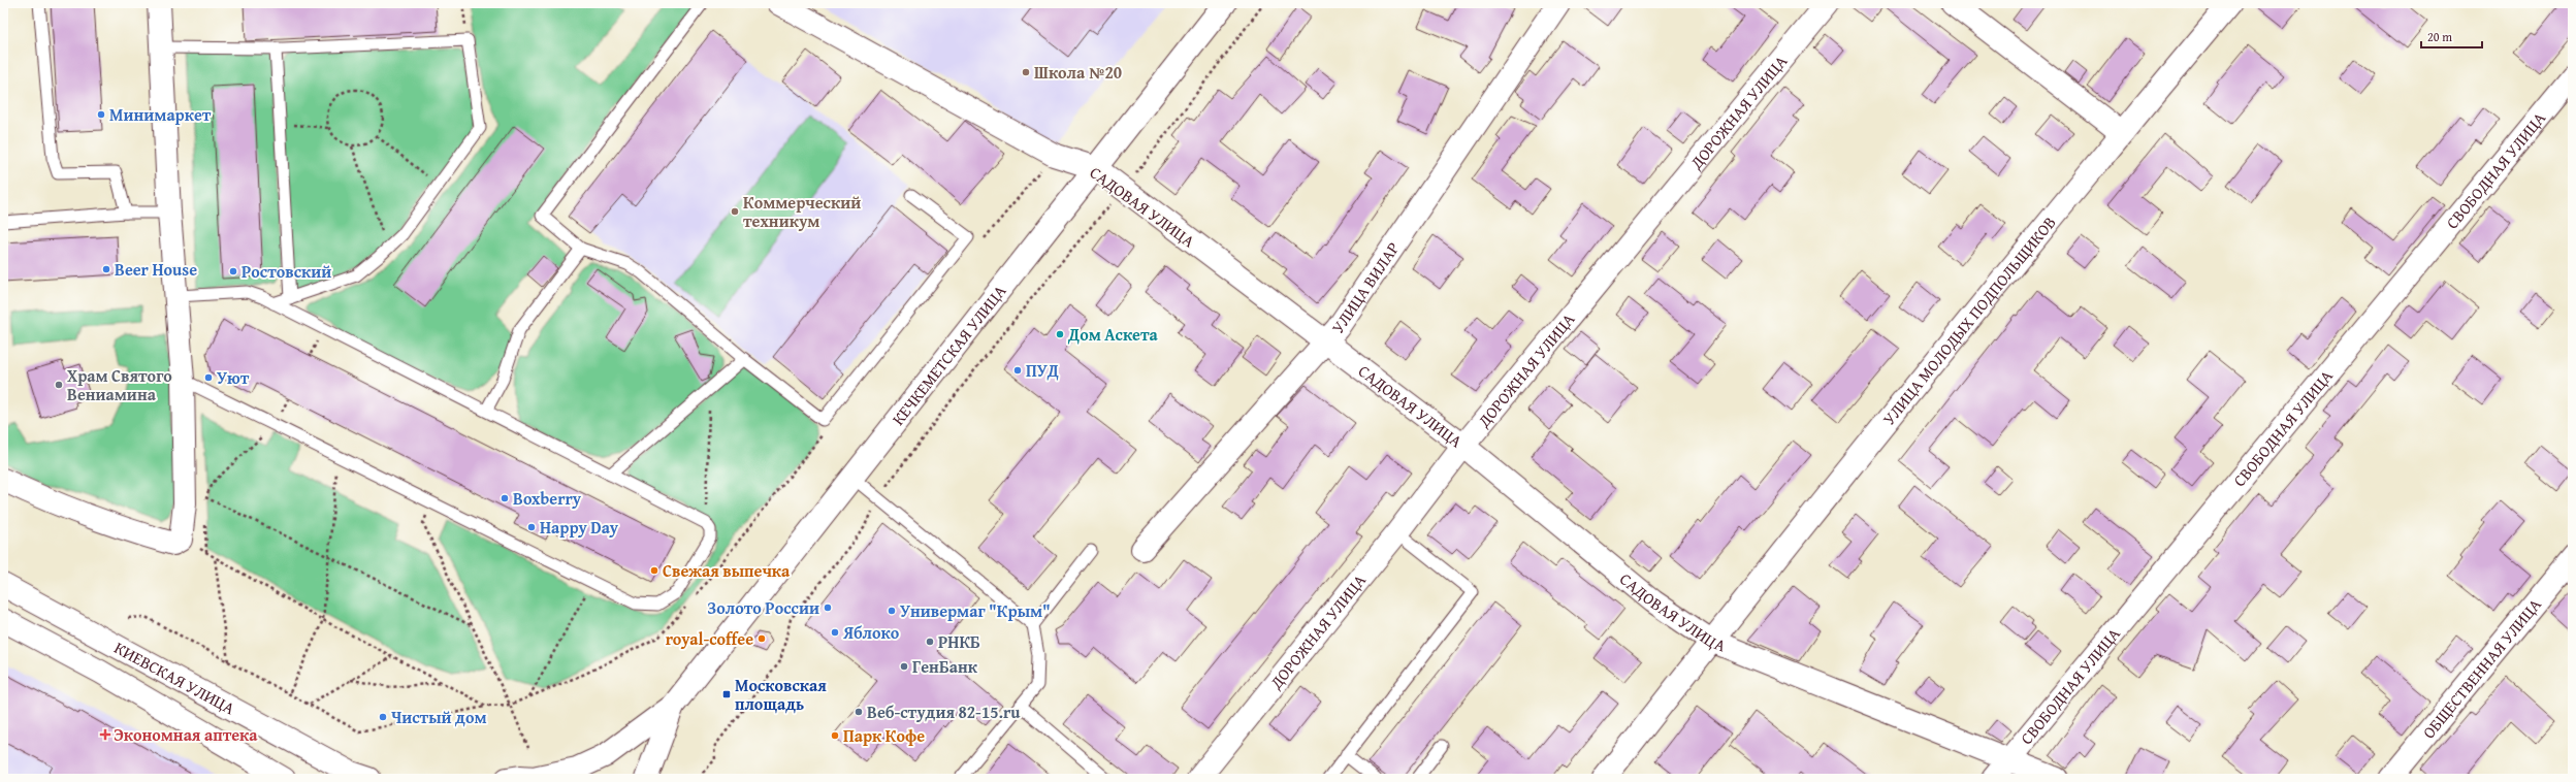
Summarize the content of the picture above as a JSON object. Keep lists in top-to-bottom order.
{
  "streets": {
    "street": [
      "ДОРОЖНАЯ УЛИЦА",
      "СВОБОДНАЯ УЛИЦА",
      "САДОВАЯ УЛИЦА",
      "УЛИЦА ВИЛАР",
      "УЛИЦА МОЛОДЫХ ПОДПОЛЬЩИКОВ",
      "КЕЧКЕМЕТСКАЯ УЛИЦА",
      "ОБЩЕСТВЕННАЯ УЛИЦА",
      "КИЕВСКАЯ УЛИЦА"
    ]
  },
  "crossings": [
    ["ДОРОЖНАЯ УЛИЦА", "САДОВАЯ УЛИЦА"],
    ["СВОБОДНАЯ УЛИЦА", "САДОВАЯ УЛИЦА"],
    ["САДОВАЯ УЛИЦА", "УЛИЦА ВИЛАР"],
    ["САДОВАЯ УЛИЦА", "УЛИЦА МОЛОДЫХ ПОДПОЛЬЩИКОВ"],
    ["САДОВАЯ УЛИЦА", "КЕЧКЕМЕТСКАЯ УЛИЦА"]
  ],
  "places": {
    "other": [
      "Школа №20",
      "Минимаркет",
      "Коммерческий техникум",
      "Beer House",
      "Ростовский",
      "Дом Аскета",
      "ПУД",
      "Уют",
      "Храм Святого Вениамина",
      "Boxberry",
      "Happy Day",
      "Свежая выпечка",
      "Золото России",
      "Универмаг \"Крым\"",
      "Яблоко",
      "royal-coffee",
      "РНКБ",
      "ГенБанк",
      "Веб-студия 82-15.ru",
      "Чистый дом",
      "Парк Кофе"
    ],
    "transit": ["Московская площадь"],
    "health": ["Экономная аптека"]
  },
  "scale_bar": "20 m"
}
